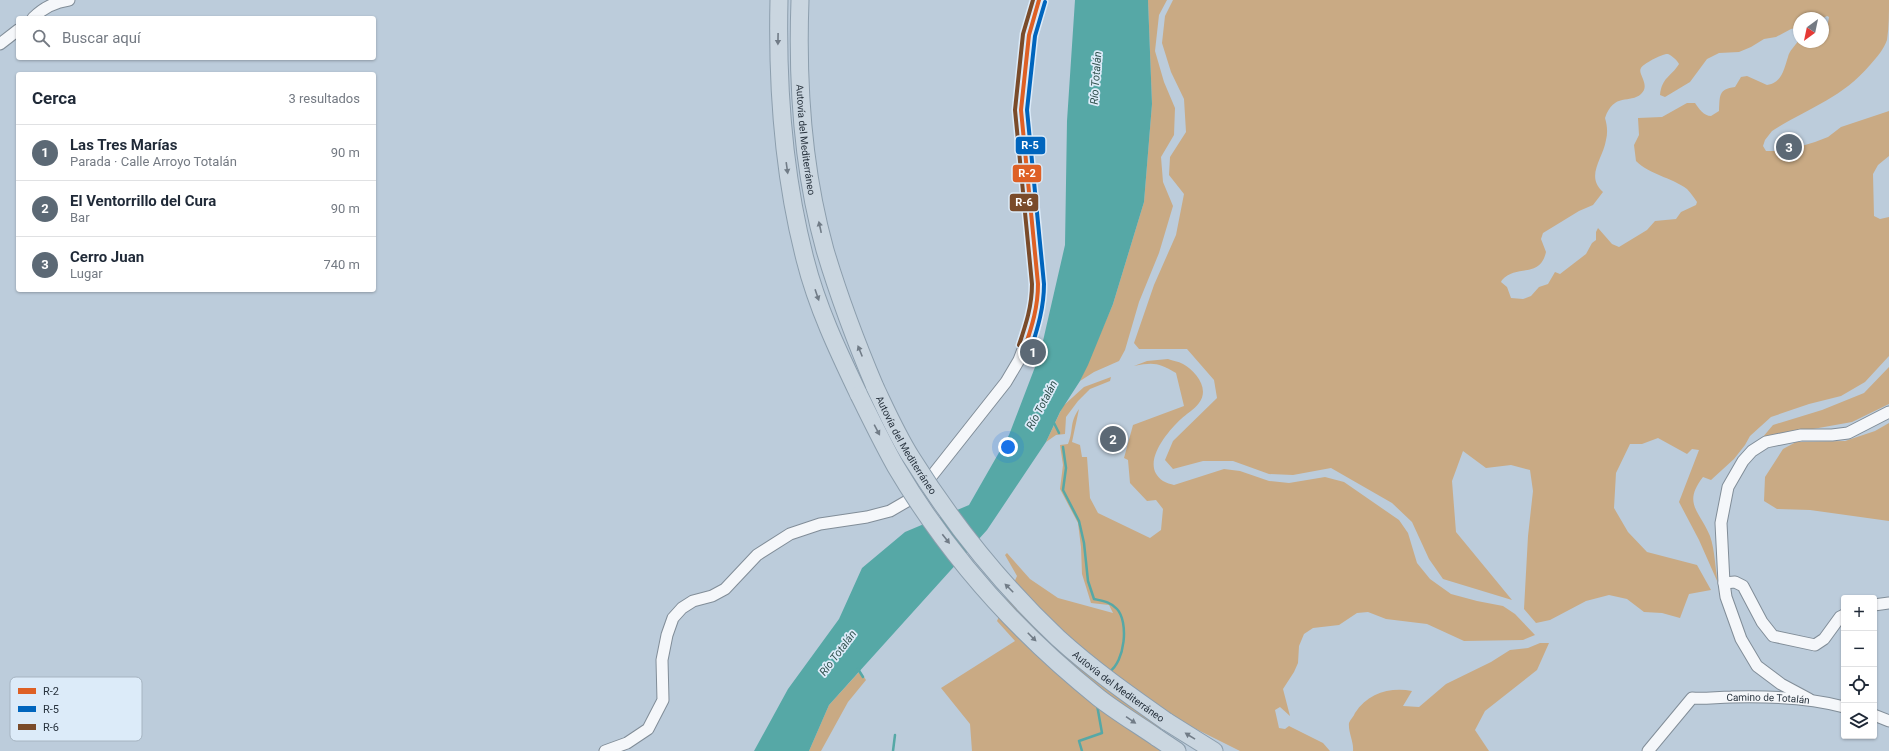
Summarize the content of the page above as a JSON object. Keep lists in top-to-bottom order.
{
  "streets": {
    "highway": ["Autovía del Mediterráneo"],
    "street": ["Camino de Totalán"]
  },
  "water": ["Río Totalán"],
  "lines": ["transit line R-2", "transit line R-6", "transit line R-5"],
  "legend": ["R-2", "R-5", "R-6"],
  "north": "bottom left",
  "page": {
    "search": "Buscar aquí",
    "heading": ["Cerca", "3 resultados"],
    "list": [
      {
        "mark": "1",
        "name": "Las Tres Marías",
        "note": "Parada · Calle Arroyo Totalán",
        "value": "90 m"
      },
      {
        "mark": "2",
        "name": "El Ventorrillo del Cura",
        "note": "Bar",
        "value": "90 m"
      },
      {
        "mark": "3",
        "name": "Cerro Juan",
        "note": "Lugar",
        "value": "740 m"
      }
    ],
    "pins": ["3", "1", "2"],
    "map_buttons": ["+", "−"]
  }
}
